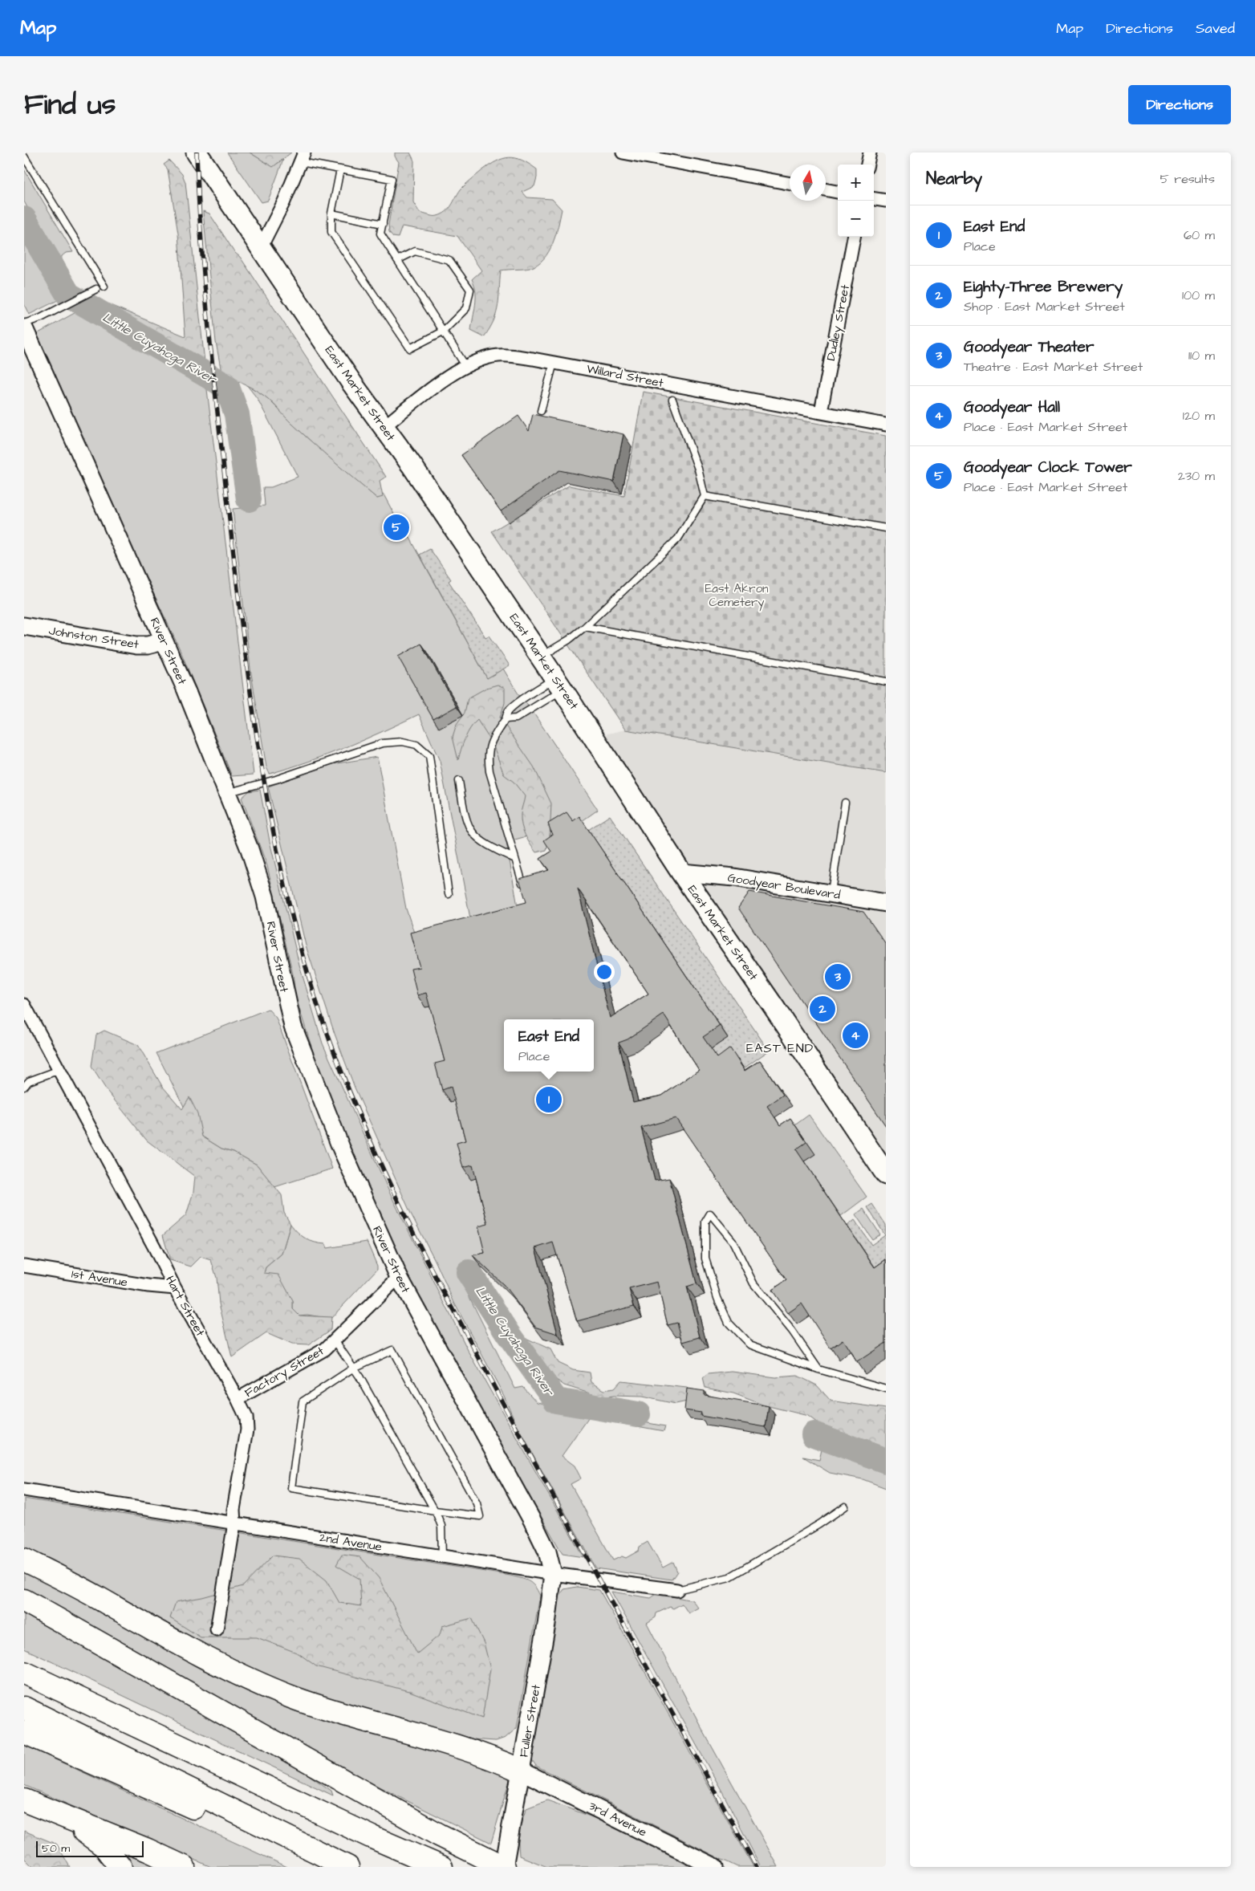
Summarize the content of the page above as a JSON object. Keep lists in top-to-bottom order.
{
  "streets": {
    "main road": ["East Market Street"],
    "street": [
      "Dudley Street",
      "Willard Street",
      "Johnston Street",
      "River Street",
      "Goodyear Boulevard",
      "1st Avenue",
      "Hart Street",
      "Factory Street",
      "2nd Avenue",
      "Fuller Street",
      "3rd Avenue"
    ]
  },
  "crossings": [
    ["Dudley Street", "Willard Street"],
    ["Willard Street", "East Market Street"],
    ["East Market Street", "Goodyear Boulevard"],
    ["Johnston Street", "River Street"],
    ["River Street", "Factory Street"],
    ["River Street", "2nd Avenue"],
    ["River Street", "Fuller Street"],
    ["1st Avenue", "Hart Street"],
    ["Hart Street", "Factory Street"],
    ["Hart Street", "2nd Avenue"],
    ["2nd Avenue", "Fuller Street"],
    ["Fuller Street", "3rd Avenue"]
  ],
  "districts": ["EAST END"],
  "water": ["Little Cuyahoga River"],
  "parks": ["East Akron Cemetery"],
  "scale_bar": "50 m",
  "north": "top",
  "page": {
    "header": "Map",
    "nav": ["Map", "Directions", "Saved"],
    "title": "Find us",
    "buttons": "Directions",
    "heading": ["Nearby", "5 results"],
    "map_buttons": ["+", "−"],
    "list": [
      {
        "mark": "1",
        "name": "East End",
        "note": "Place",
        "value": "60 m"
      },
      {
        "mark": "2",
        "name": "Eighty-Three Brewery",
        "note": "Shop · East Market Street",
        "value": "100 m"
      },
      {
        "mark": "3",
        "name": "Goodyear Theater",
        "note": "Theatre · East Market Street",
        "value": "110 m"
      },
      {
        "mark": "4",
        "name": "Goodyear Hall",
        "note": "Place · East Market Street",
        "value": "120 m"
      },
      {
        "mark": "5",
        "name": "Goodyear Clock Tower",
        "note": "Place · East Market Street",
        "value": "230 m"
      }
    ],
    "pins": [
      "5",
      "3",
      "2",
      "4",
      "1"
    ],
    "popup": ["East End", "Place"],
    "scale": "50 m"
  }
}
